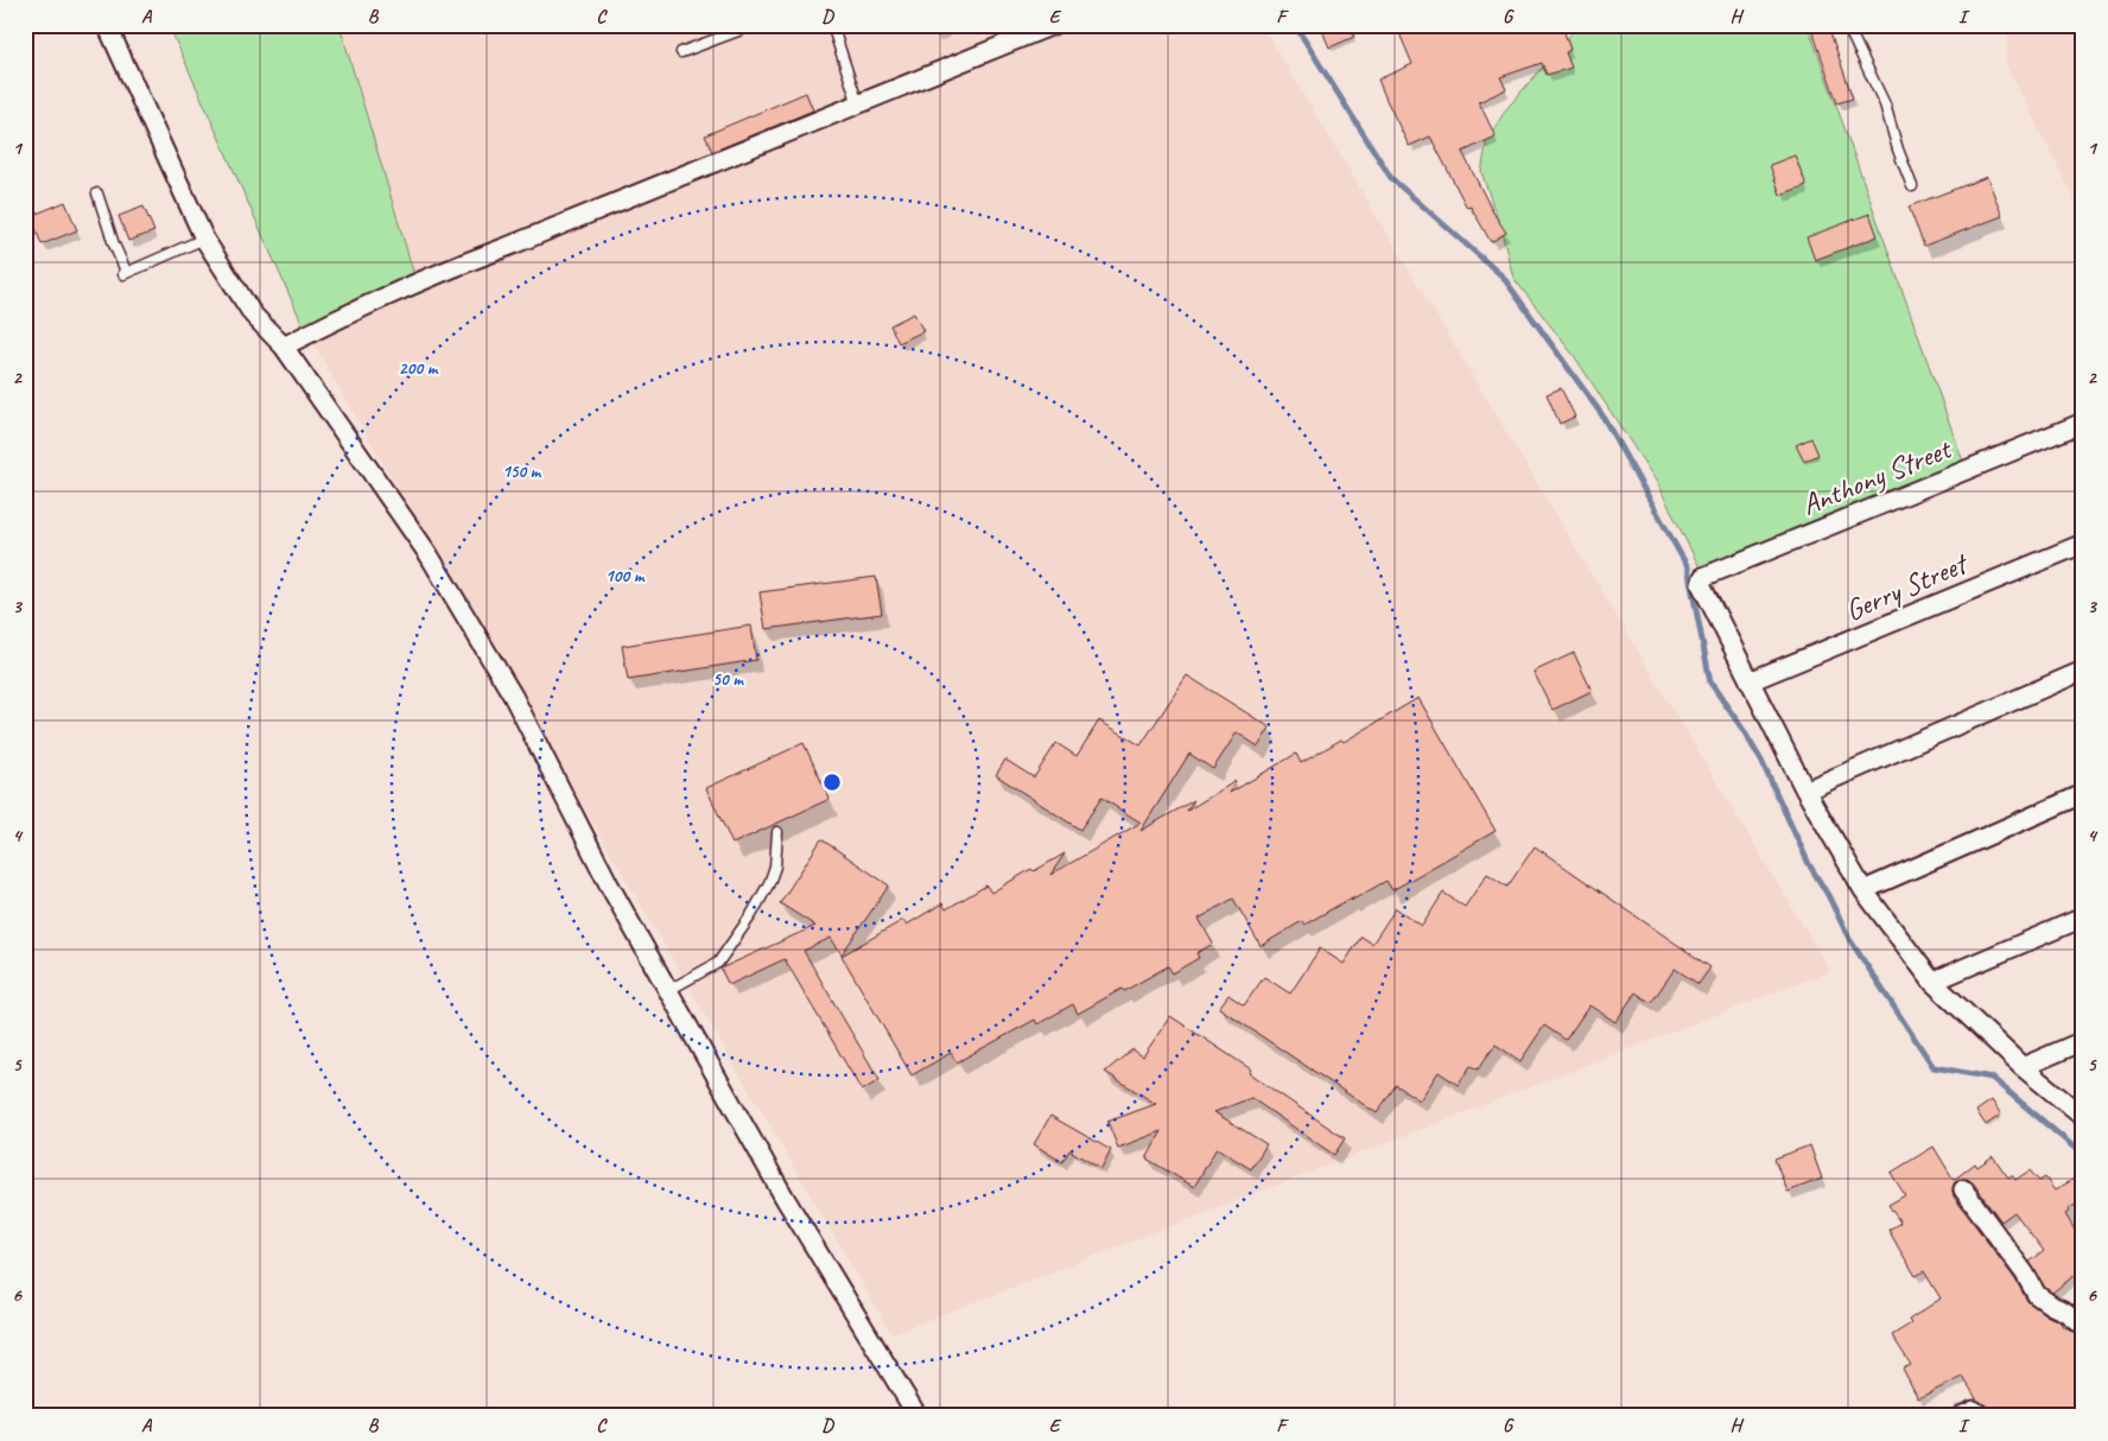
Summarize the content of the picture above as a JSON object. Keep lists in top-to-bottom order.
{
  "streets": {
    "street": ["Anthony Street", "Gerry Street"]
  },
  "crossings": [
    ["Anthony Street", "Gerry Street"]
  ],
  "grid": {
    "columns": [
      "A",
      "B",
      "C",
      "D",
      "E",
      "F",
      "G",
      "H",
      "I"
    ],
    "rows": [
      "1",
      "2",
      "3",
      "4",
      "5",
      "6"
    ]
  },
  "rings": [
    "200 m",
    "150 m",
    "100 m",
    "50 m"
  ]
}
